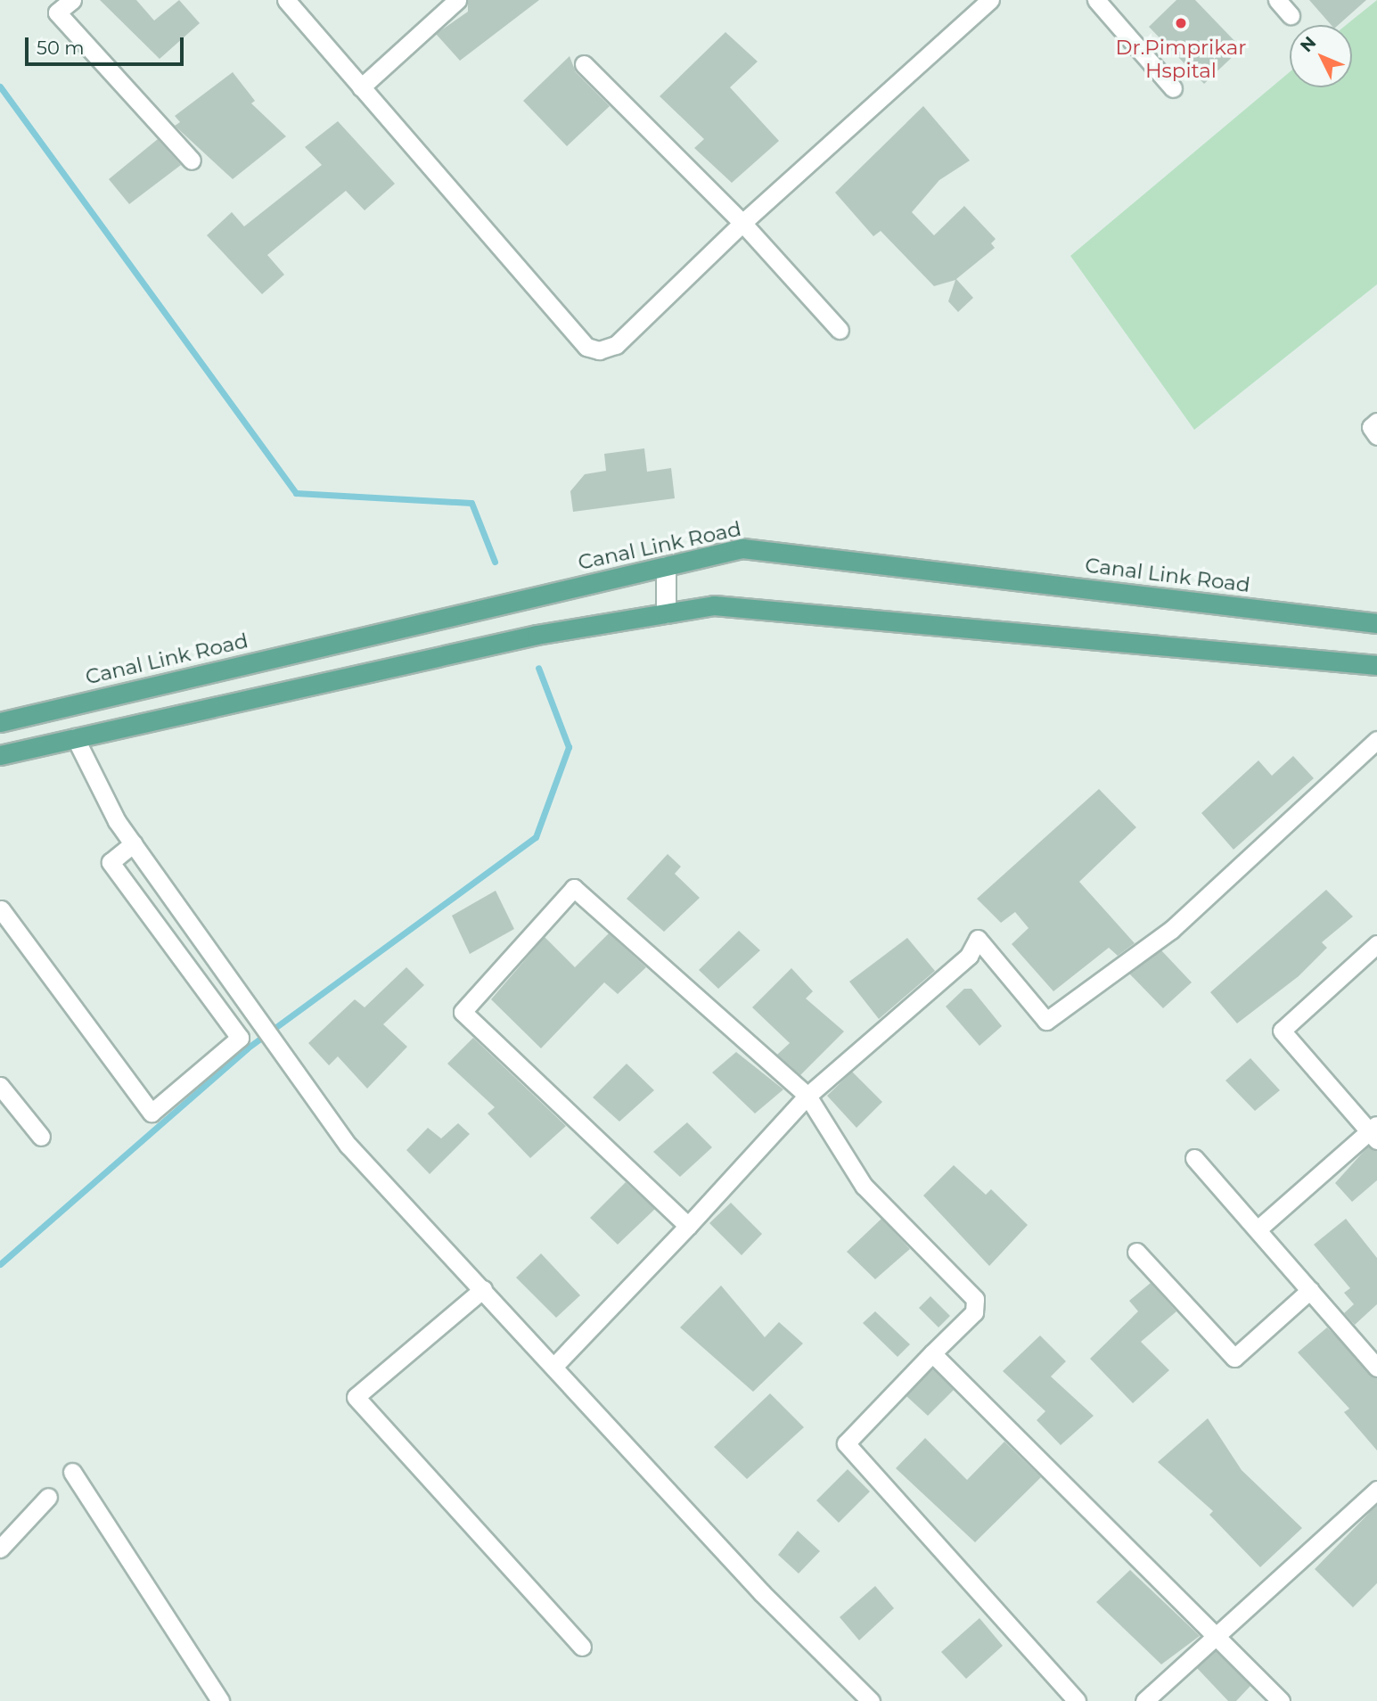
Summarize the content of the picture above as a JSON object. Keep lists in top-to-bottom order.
{
  "streets": {
    "main road": ["Canal Link Road"]
  },
  "places": ["Dr.Pimprikar Hspital"],
  "scale_bar": "50 m",
  "north": "top left"
}
